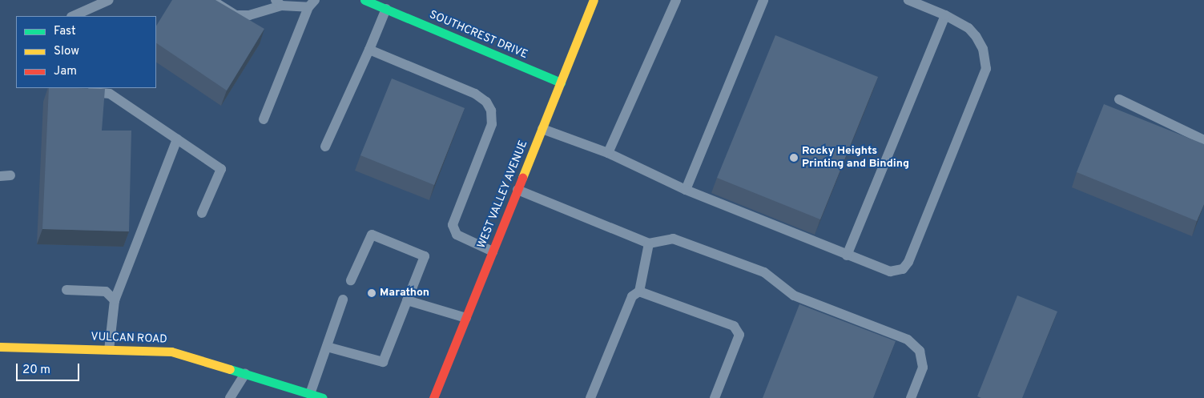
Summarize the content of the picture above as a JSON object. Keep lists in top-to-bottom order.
{
  "streets": {
    "street": ["SOUTHCREST DRIVE", "WEST VALLEY AVENUE", "VULCAN ROAD"]
  },
  "crossings": [
    ["SOUTHCREST DRIVE", "WEST VALLEY AVENUE"]
  ],
  "places": ["Rocky Heights Printing and Binding", "Marathon"],
  "legend": ["Fast", "Slow", "Jam"],
  "scale_bar": "20 m"
}
